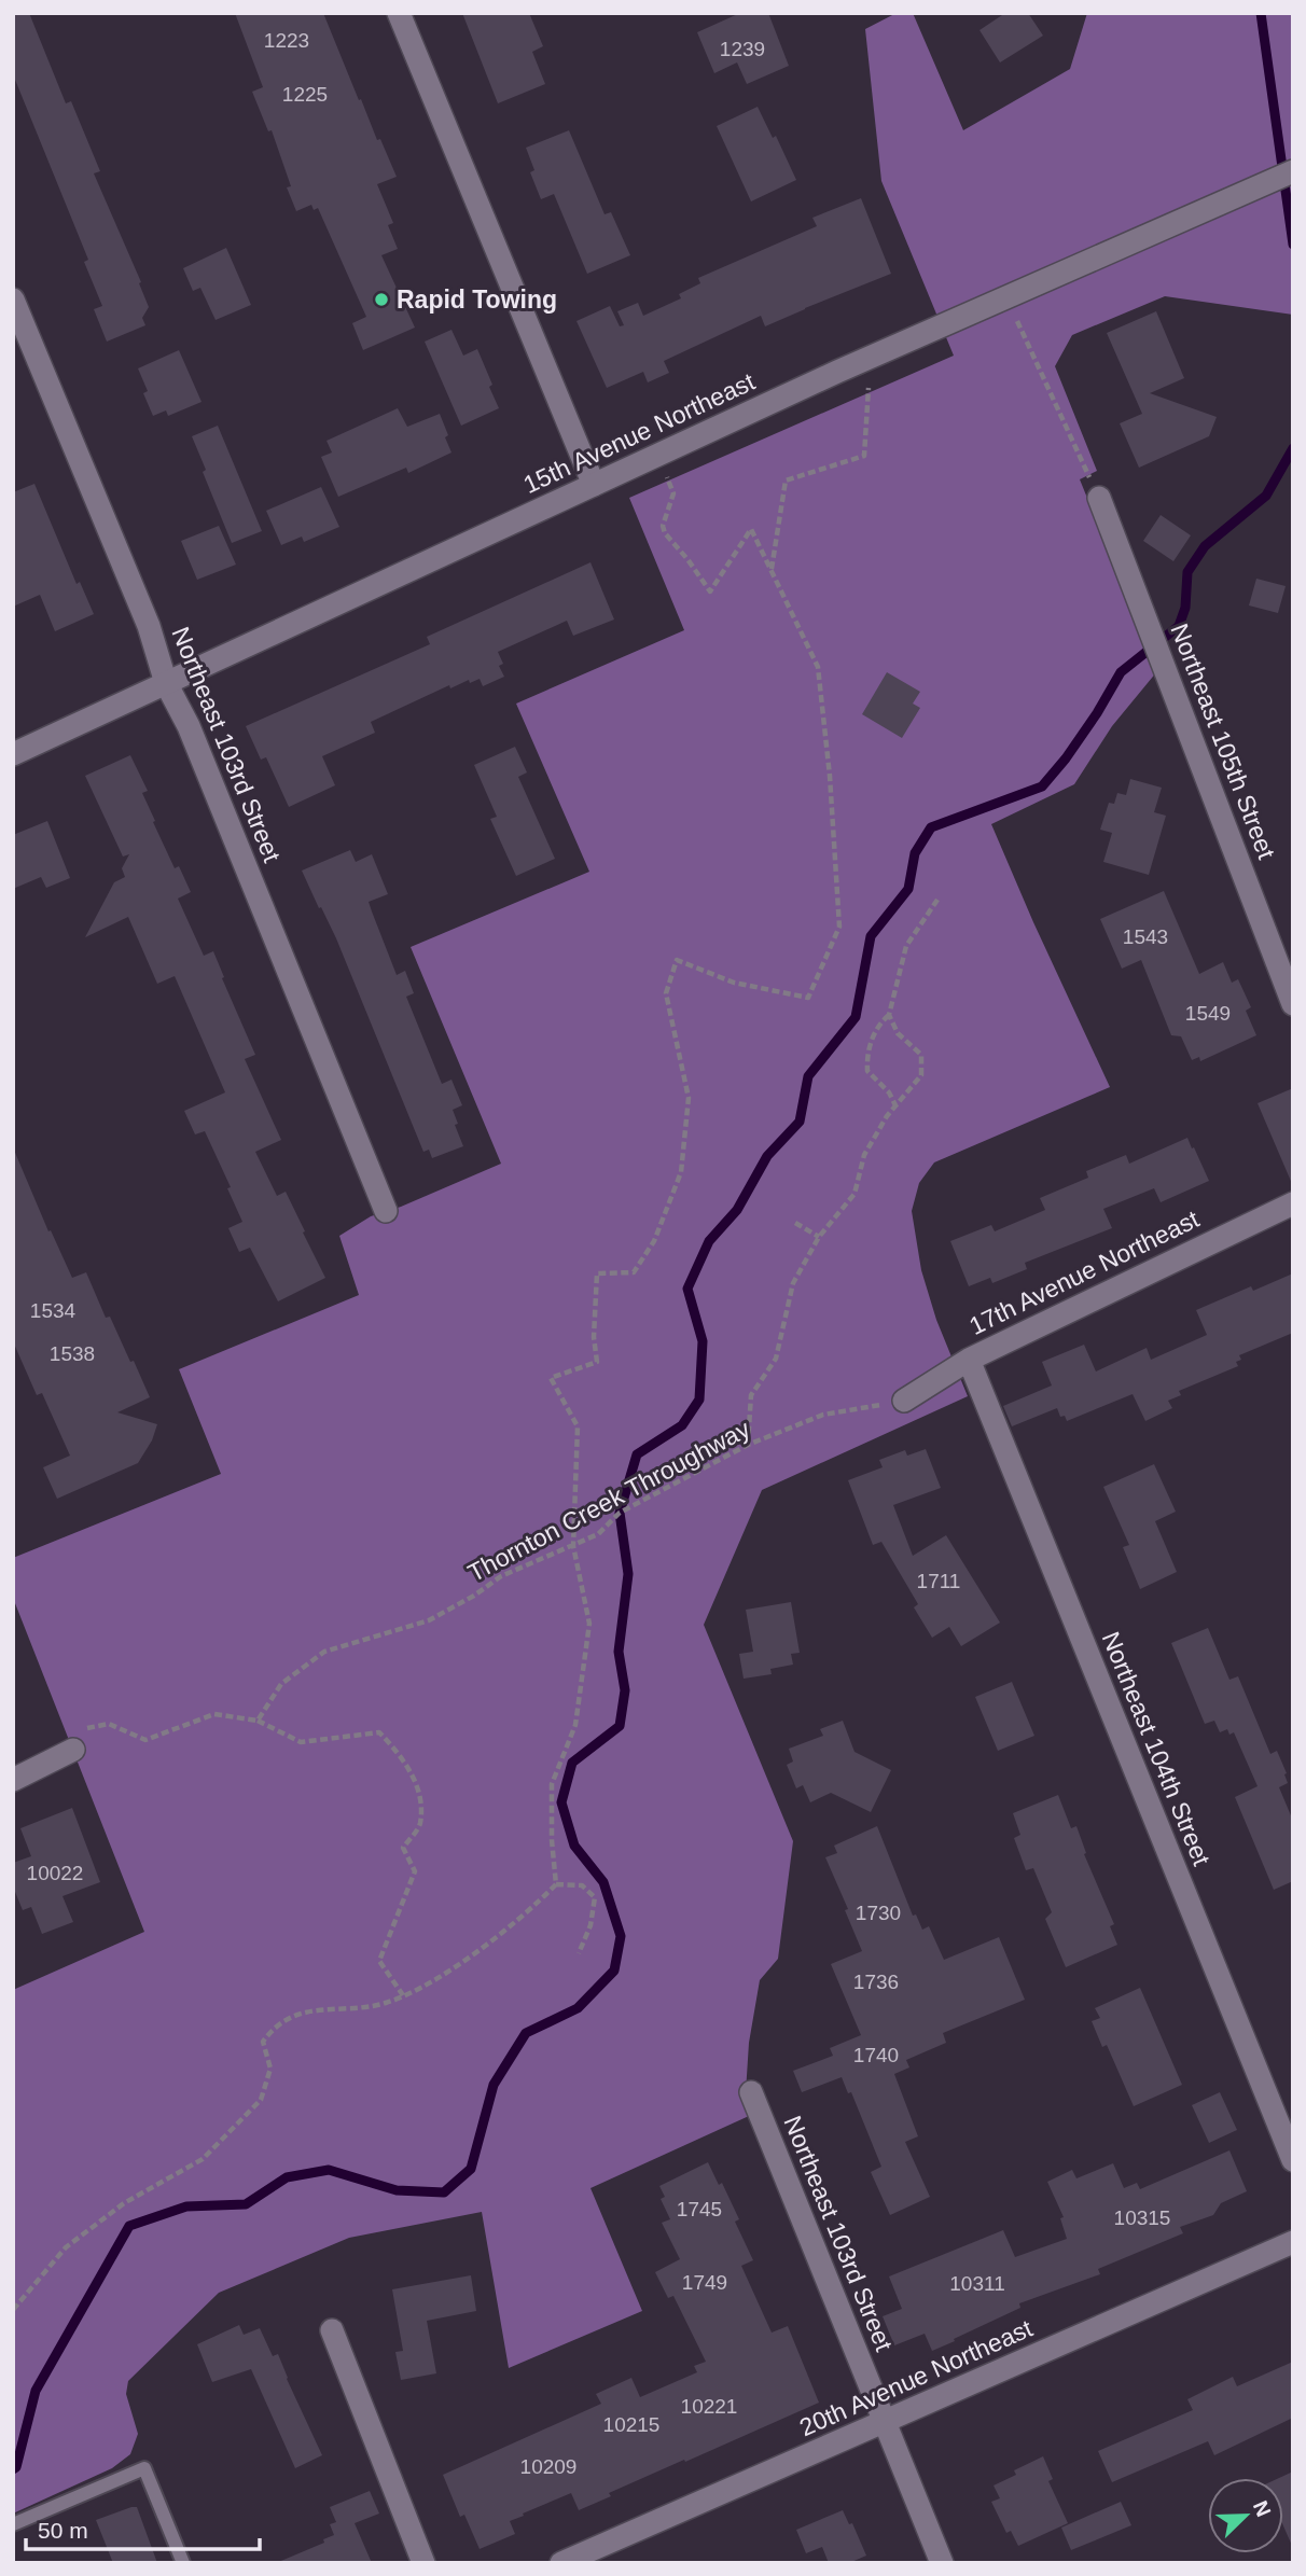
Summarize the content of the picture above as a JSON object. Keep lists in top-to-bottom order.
{
  "streets": {
    "street": [
      "15th Avenue Northeast",
      "Northeast 105th Street",
      "Northeast 103rd Street",
      "17th Avenue Northeast",
      "Northeast 104th Street",
      "20th Avenue Northeast"
    ],
    "path": ["Thornton Creek Throughway"]
  },
  "crossings": [
    ["15th Avenue Northeast", "Northeast 103rd Street"],
    ["Northeast 103rd Street", "20th Avenue Northeast"],
    ["17th Avenue Northeast", "Thornton Creek Throughway"],
    ["17th Avenue Northeast", "Northeast 104th Street"]
  ],
  "places": ["Rapid Towing"],
  "house_numbers": [
    "1223",
    "1239",
    "1225",
    "1543",
    "1549",
    "1534",
    "1538",
    "1711",
    "10022",
    "1730",
    "1736",
    "1740",
    "1745",
    "10315",
    "1749",
    "10311",
    "10221",
    "10215",
    "10209"
  ],
  "scale_bar": "50 m",
  "north": "top right"
}
